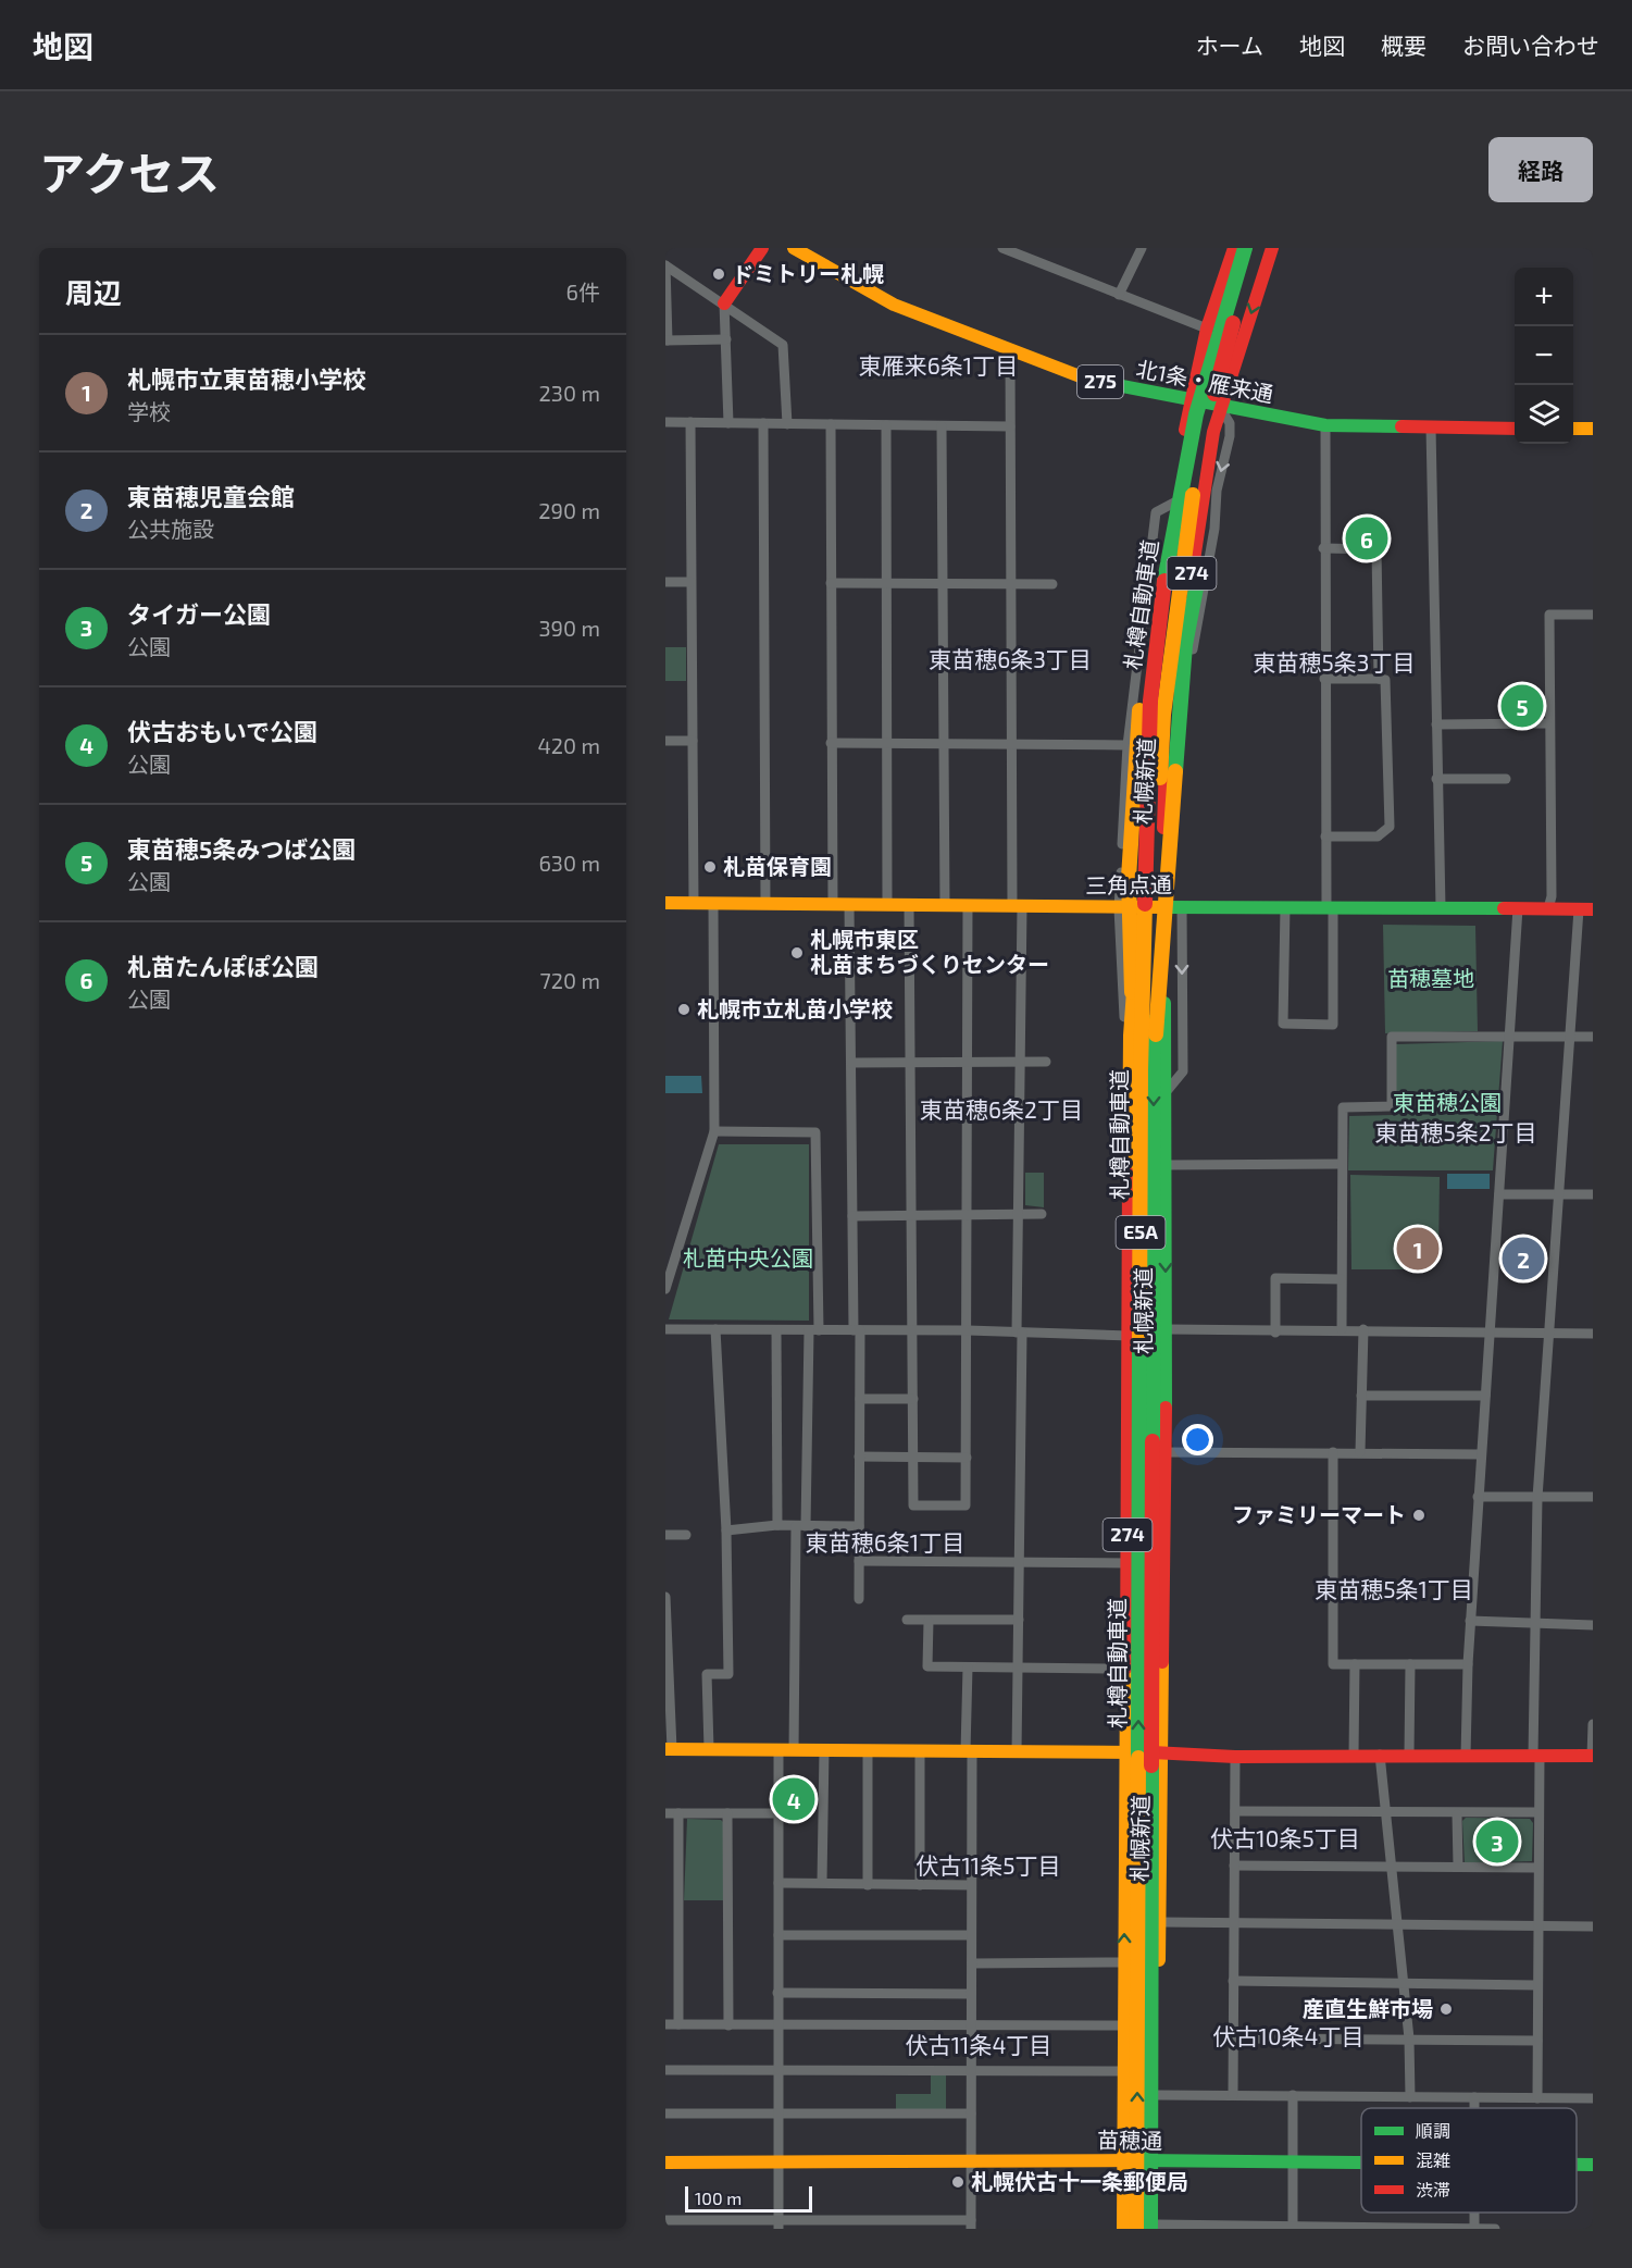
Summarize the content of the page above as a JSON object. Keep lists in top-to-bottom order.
{
  "streets": {
    "main road": [
      "275",
      "北1条・雁来通",
      "274",
      "札樽自動車道",
      "札幌新道",
      "三角点通",
      "E5A",
      "苗穂通"
    ]
  },
  "crossings": [
    ["北1条・雁来通", "札幌新道"],
    ["札樽自動車道", "札幌新道"],
    ["札幌新道", "三角点通"],
    ["札幌新道", "苗穂通"]
  ],
  "districts": [
    "東雁来6条1丁目",
    "東苗穂6条3丁目",
    "東苗穂5条3丁目",
    "東苗穂6条2丁目",
    "東苗穂5条2丁目",
    "東苗穂6条1丁目",
    "東苗穂5条1丁目",
    "伏古10条5丁目",
    "伏古11条5丁目",
    "伏古10条4丁目",
    "伏古11条4丁目"
  ],
  "parks": ["苗穂墓地", "東苗穂公園", "札苗中央公園"],
  "places": [
    "ドミトリー札幌",
    "札苗保育園",
    "札幌市東区 札苗まちづくりセンター",
    "札幌市立札苗小学校",
    "ファミリーマート",
    "産直生鮮市場",
    "札幌伏古十一条郵便局"
  ],
  "legend": ["順調", "混雑", "渋滞"],
  "scale_bar": "100 m",
  "page": {
    "header": "地図",
    "nav": [
      "ホーム",
      "地図",
      "概要",
      "お問い合わせ"
    ],
    "title": "アクセス",
    "buttons": "経路",
    "heading": ["周辺", "6件"],
    "map_buttons": ["+", "−"],
    "list": [
      {
        "mark": "1",
        "name": "札幌市立東苗穂小学校",
        "note": "学校",
        "value": "230 m"
      },
      {
        "mark": "2",
        "name": "東苗穂児童会館",
        "note": "公共施設",
        "value": "290 m"
      },
      {
        "mark": "3",
        "name": "タイガー公園",
        "note": "公園",
        "value": "390 m"
      },
      {
        "mark": "4",
        "name": "伏古おもいで公園",
        "note": "公園",
        "value": "420 m"
      },
      {
        "mark": "5",
        "name": "東苗穂5条みつば公園",
        "note": "公園",
        "value": "630 m"
      },
      {
        "mark": "6",
        "name": "札苗たんぽぽ公園",
        "note": "公園",
        "value": "720 m"
      }
    ],
    "pins": [
      "6",
      "5",
      "1",
      "2",
      "4",
      "3"
    ],
    "scale": "100 m"
  }
}
